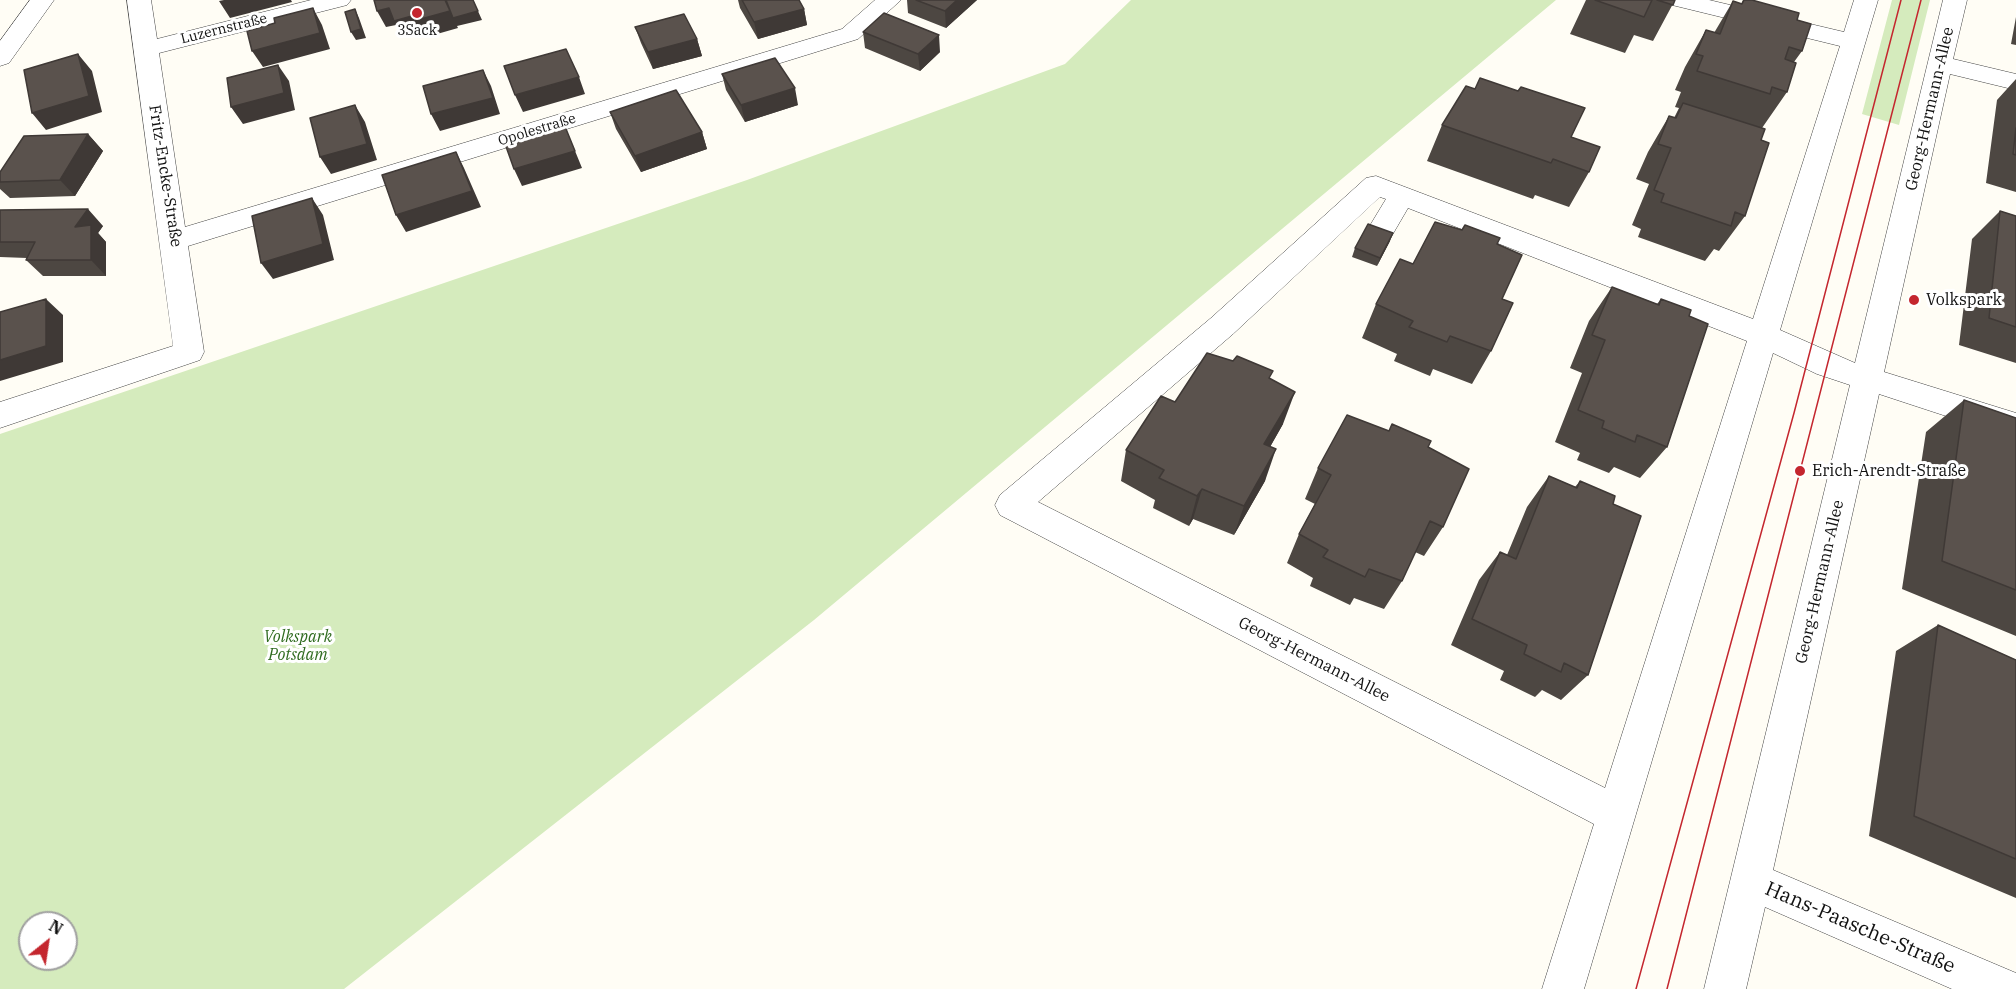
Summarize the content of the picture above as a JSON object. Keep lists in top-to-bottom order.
{
  "streets": {
    "street": [
      "Luzernstraße",
      "Georg-Hermann-Allee",
      "Opolestraße",
      "Fritz-Encke-Straße",
      "Hans-Paasche-Straße"
    ]
  },
  "crossings": [
    ["Luzernstraße", "Fritz-Encke-Straße"],
    ["Georg-Hermann-Allee", "Hans-Paasche-Straße"],
    ["Opolestraße", "Fritz-Encke-Straße"]
  ],
  "parks": ["Volkspark Potsdam"],
  "places": ["3Sack", "Volkspark", "Erich-Arendt-Straße"],
  "north": "top right"
}
